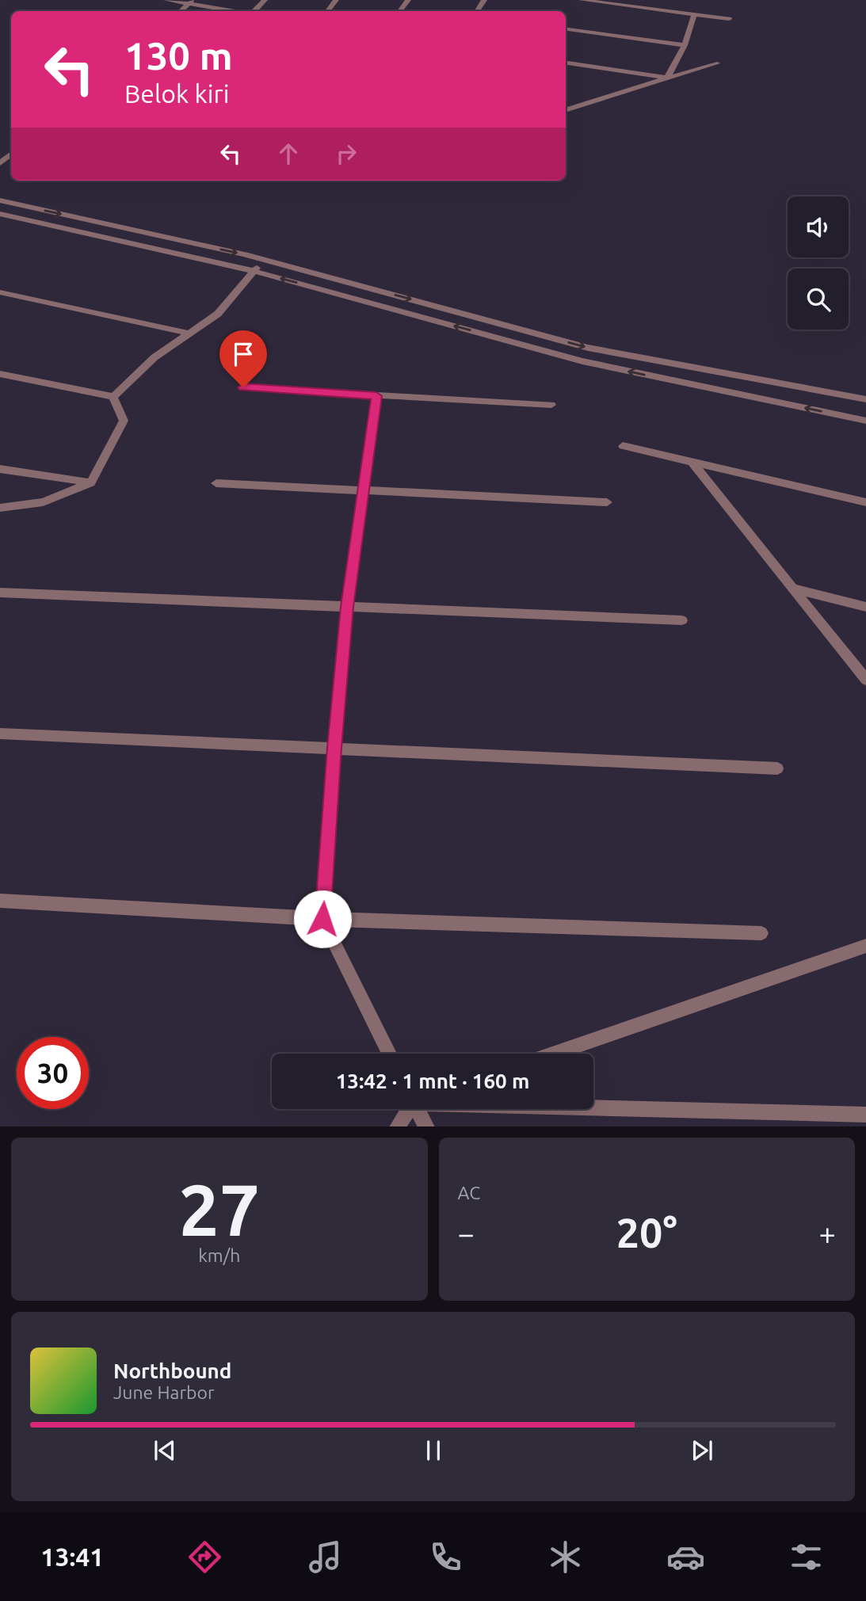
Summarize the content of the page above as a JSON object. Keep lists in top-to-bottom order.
{
  "page": {
    "turn": ["130 m", "Belok kiri"],
    "limit": "30",
    "trip": "13:42 · 1 mnt · 160 m",
    "tile": [
      ["27", "km/h"],
      "AC"
    ],
    "heat": ["−", "20°", "+"],
    "song": ["Northbound", "June Harbor"],
    "tabs": "13:41"
  }
}
